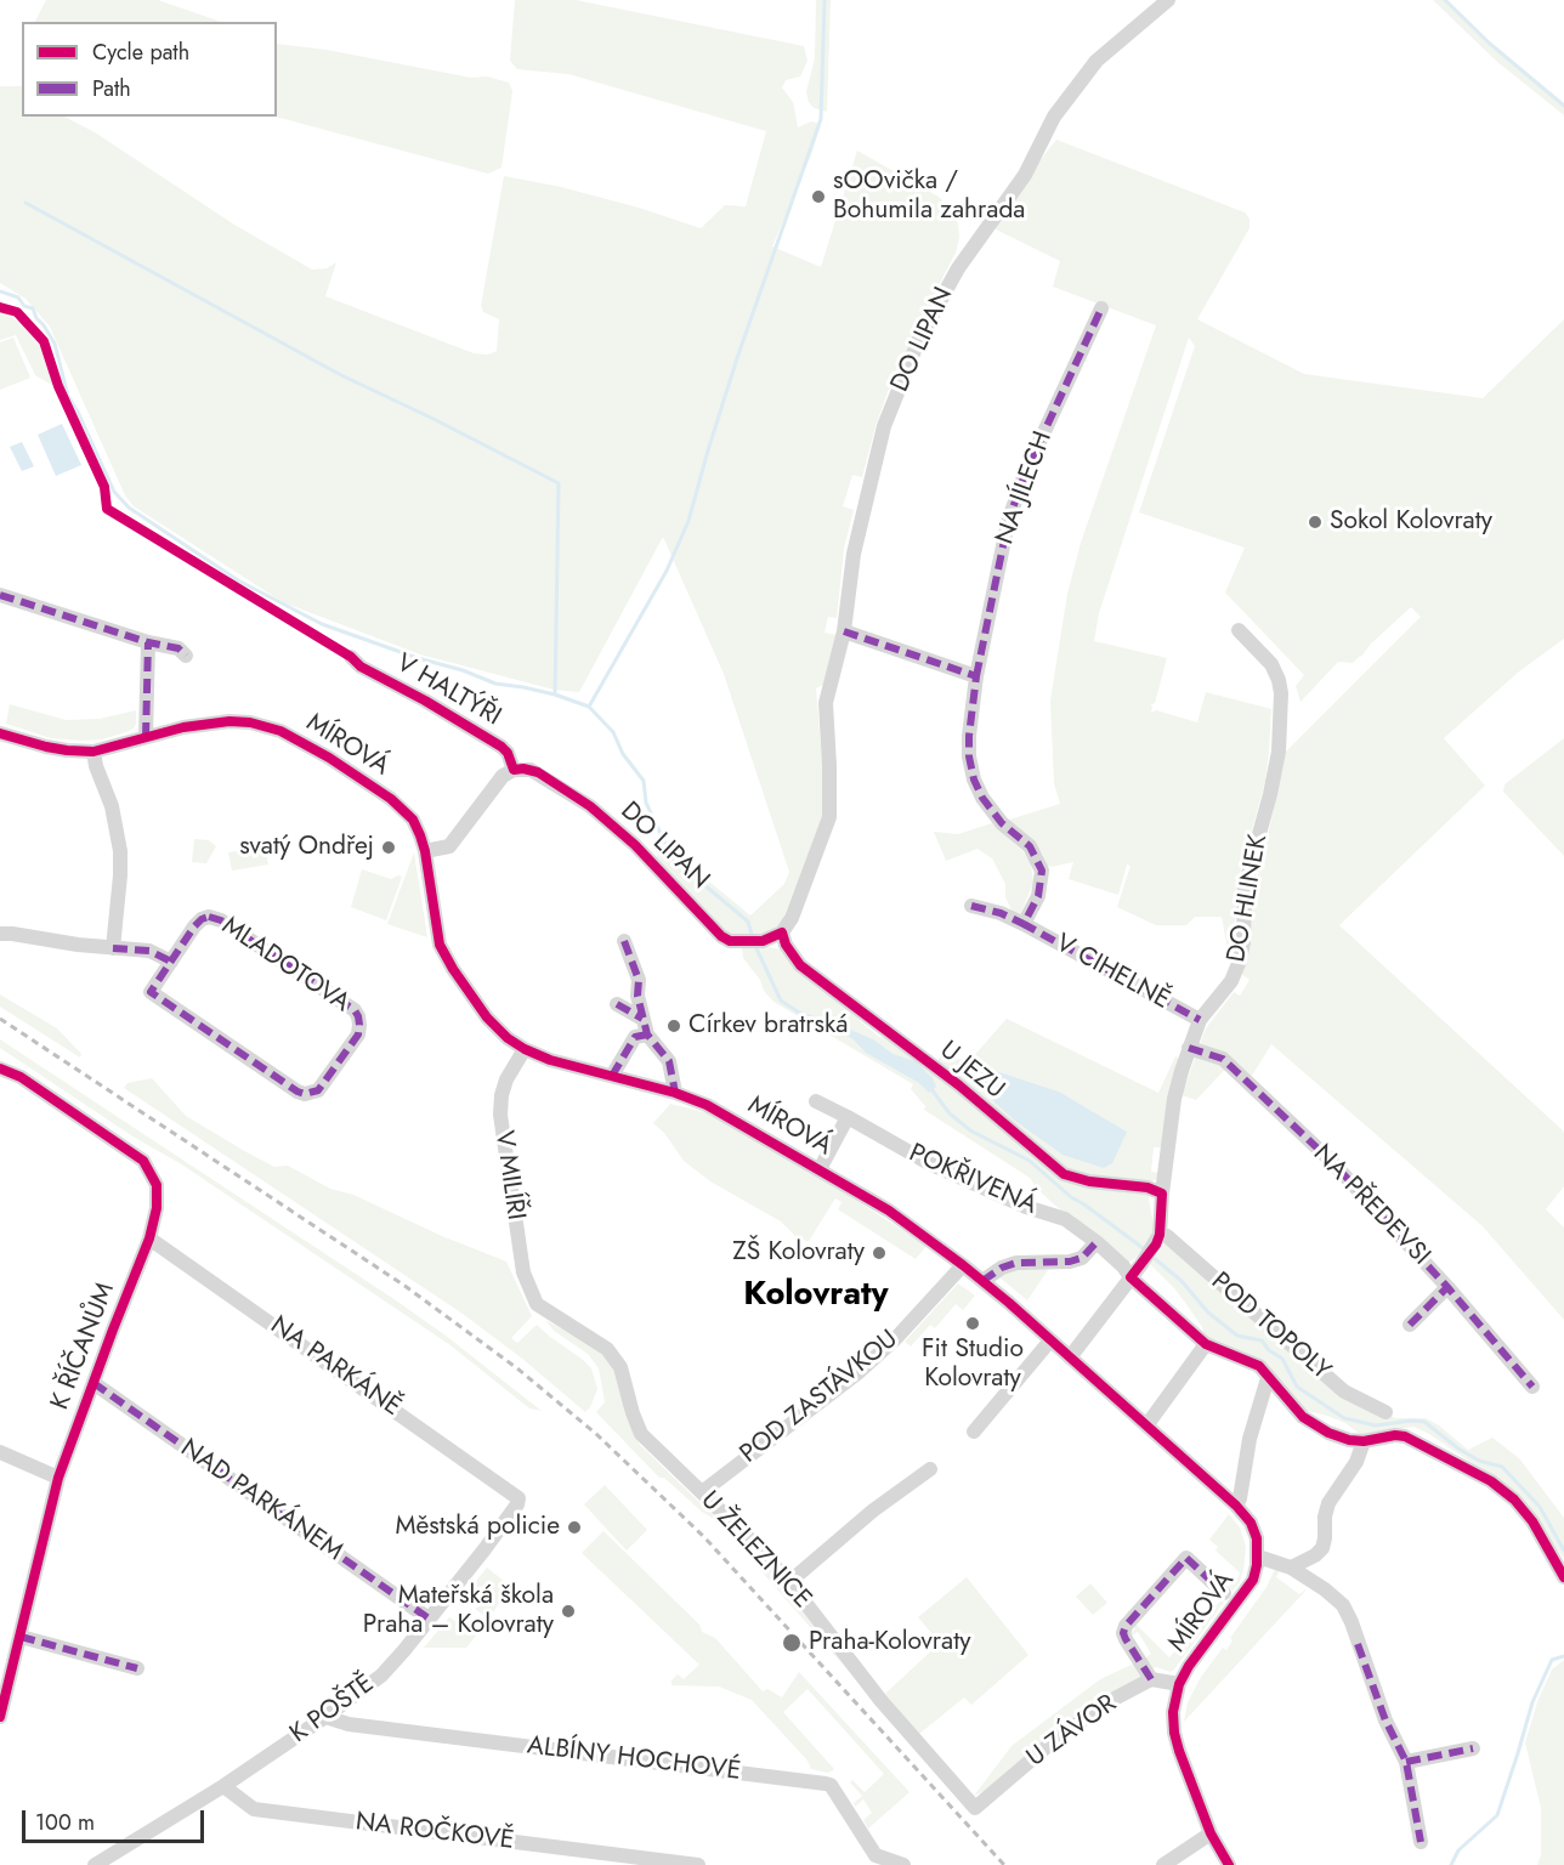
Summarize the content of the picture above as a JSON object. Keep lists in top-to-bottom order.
{
  "streets": {
    "street": [
      "DO LIPAN",
      "NA JÍLECH",
      "V HALTÝŘI",
      "MÍROVÁ",
      "DO HLINEK",
      "MLADOTOVA",
      "V CIHELNĚ",
      "U JEZU",
      "V MILÍŘI",
      "POKŘIVENÁ",
      "NA PŘEDEVSI",
      "POD TOPOLY",
      "K ŘÍČANŮM",
      "NA PARKÁNĚ",
      "POD ZASTÁVKOU",
      "NAD PARKÁNEM",
      "U ŽELEZNICE",
      "K POŠTĚ",
      "U ZÁVOR",
      "ALBÍNY HOCHOVÉ",
      "NA ROČKOVĚ"
    ]
  },
  "crossings": [
    ["DO LIPAN", "V HALTÝŘI"],
    ["DO LIPAN", "U JEZU"],
    ["NA JÍLECH", "V CIHELNĚ"],
    ["MÍROVÁ", "V MILÍŘI"],
    ["MÍROVÁ", "POD ZASTÁVKOU"],
    ["DO HLINEK", "V CIHELNĚ"],
    ["DO HLINEK", "U JEZU"],
    ["DO HLINEK", "NA PŘEDEVSI"],
    ["DO HLINEK", "POD TOPOLY"],
    ["V MILÍŘI", "U ŽELEZNICE"],
    ["K ŘÍČANŮM", "NA PARKÁNĚ"],
    ["K ŘÍČANŮM", "NAD PARKÁNEM"],
    ["NA PARKÁNĚ", "K POŠTĚ"],
    ["POD ZASTÁVKOU", "U ŽELEZNICE"],
    ["NAD PARKÁNEM", "K POŠTĚ"],
    ["U ŽELEZNICE", "U ZÁVOR"],
    ["K POŠTĚ", "ALBÍNY HOCHOVÉ"],
    ["K POŠTĚ", "NA ROČKOVĚ"]
  ],
  "districts": ["Kolovraty"],
  "places": [
    "sOOvička / Bohumila zahrada",
    "Sokol Kolovraty",
    "svatý Ondřej",
    "Církev bratrská",
    "ZŠ Kolovraty",
    "Fit Studio Kolovraty",
    "Městská policie",
    "Mateřská škola Praha – Kolovraty",
    "Praha-Kolovraty"
  ],
  "legend": ["Cycle path", "Path"],
  "scale_bar": "100 m"
}
